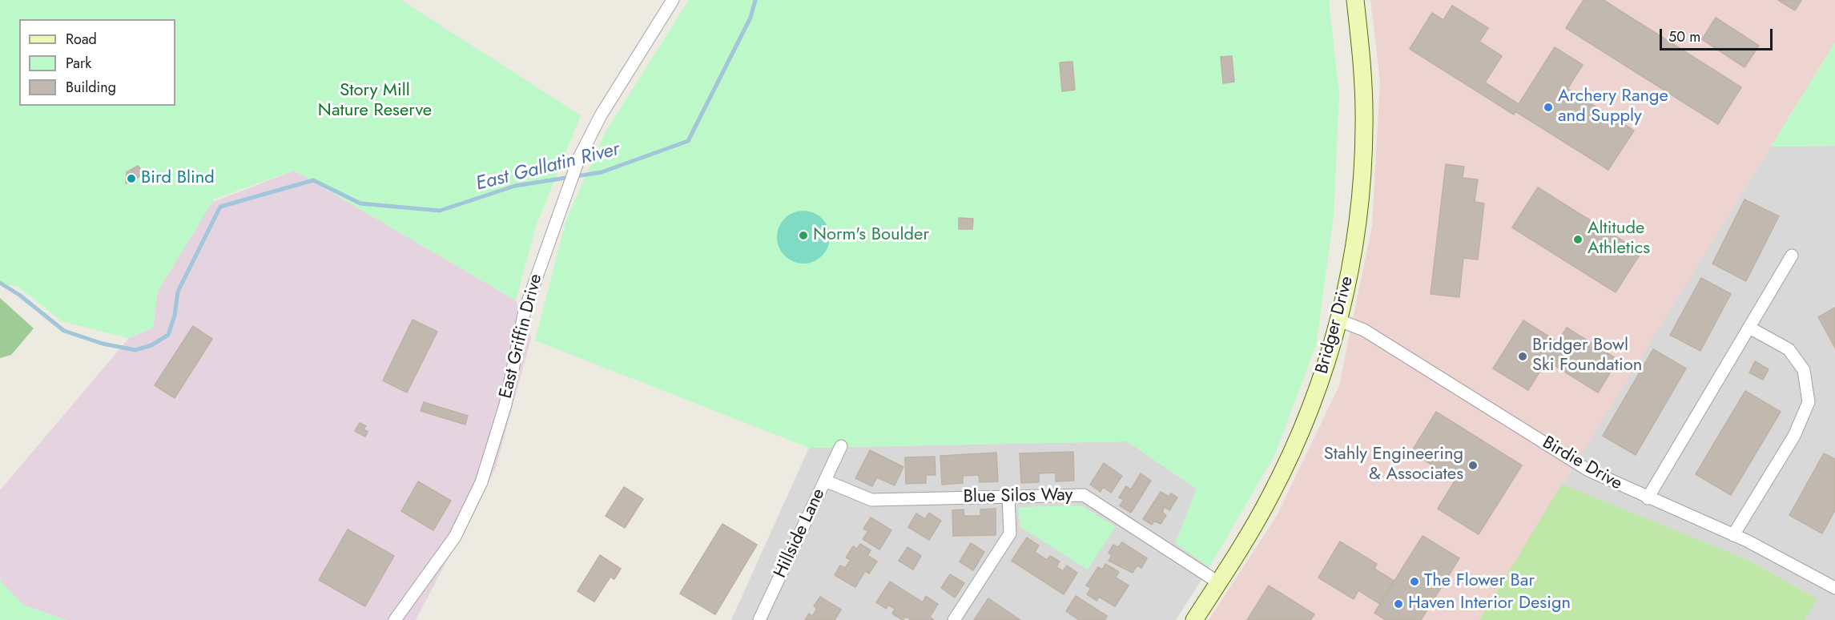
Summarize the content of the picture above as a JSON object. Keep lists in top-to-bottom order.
{
  "streets": {
    "main road": ["Bridger Drive"],
    "street": [
      "East Griffin Drive",
      "Birdie Drive",
      "Blue Silos Way",
      "Hillside Lane"
    ]
  },
  "crossings": [
    ["Bridger Drive", "Birdie Drive"],
    ["Bridger Drive", "Blue Silos Way"],
    ["Blue Silos Way", "Hillside Lane"]
  ],
  "water": ["East Gallatin River"],
  "parks": ["Story Mill Nature Reserve"],
  "places": [
    "Archery Range and Supply",
    "Bird Blind",
    "Norm's Boulder",
    "Altitude Athletics",
    "Bridger Bowl Ski Foundation",
    "Stahly Engineering & Associates",
    "The Flower Bar",
    "Haven Interior Design"
  ],
  "legend": ["Road", "Park", "Building"],
  "scale_bar": "50 m"
}
